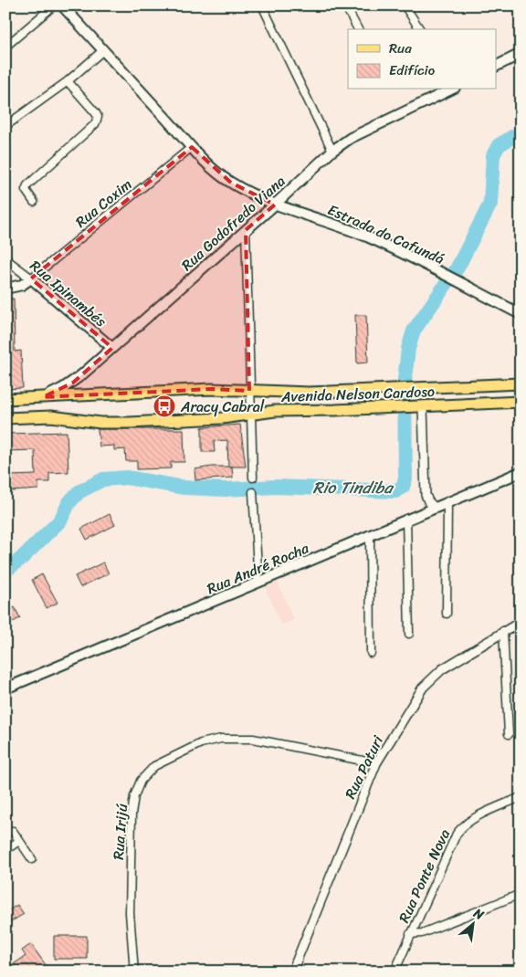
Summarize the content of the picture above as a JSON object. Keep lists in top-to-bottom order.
{
  "streets": {
    "main road": [
      "Rua Godofredo Viana",
      "Estrada do Cafundá",
      "Rua Ipinambés",
      "Avenida Nelson Cardoso",
      "Rua André Rocha"
    ],
    "street": [
      "Rua Coxim",
      "Rua Paturi",
      "Rua Irijú",
      "Rua Ponte Nova"
    ]
  },
  "crossings": [
    ["Rua Coxim", "Estrada do Cafundá"],
    ["Rua Coxim", "Rua Ipinambés"],
    ["Rua Godofredo Viana", "Estrada do Cafundá"],
    ["Rua Godofredo Viana", "Rua Ipinambés"],
    ["Rua Godofredo Viana", "Avenida Nelson Cardoso"],
    ["Rua Paturi", "Rua Irijú"]
  ],
  "water": ["Rio Tindiba"],
  "places": {
    "bus stop": ["Aracy Cabral"]
  },
  "legend": ["Rua", "Edifício"],
  "north": "top right"
}
